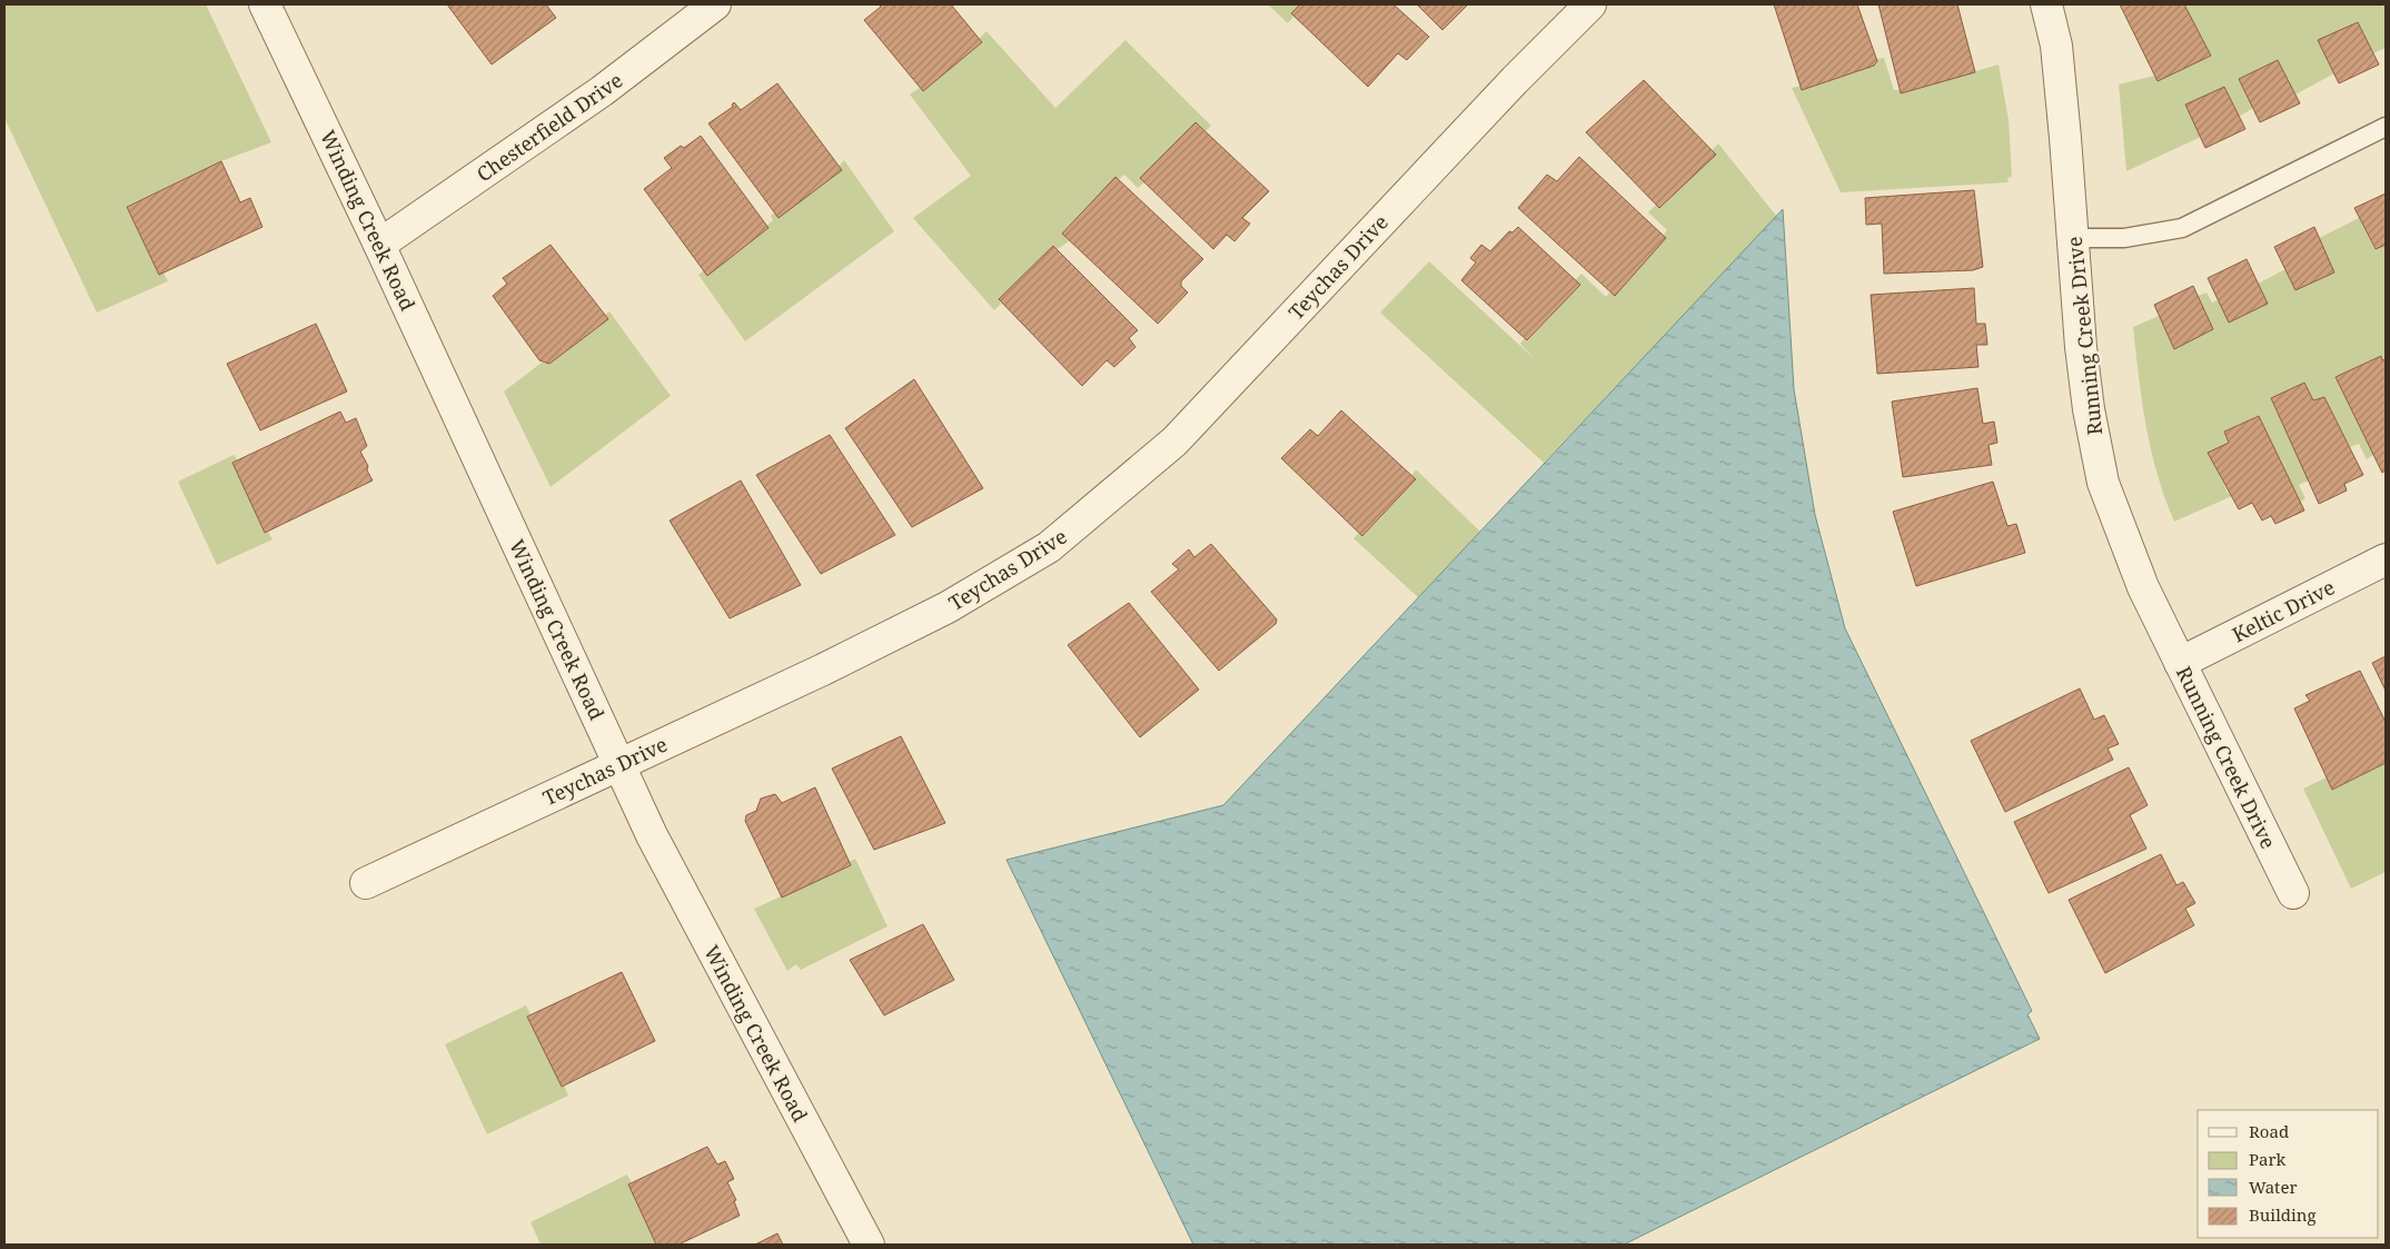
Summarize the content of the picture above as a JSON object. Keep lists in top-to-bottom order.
{
  "streets": {
    "street": [
      "Chesterfield Drive",
      "Winding Creek Road",
      "Teychas Drive",
      "Running Creek Drive",
      "Keltic Drive"
    ]
  },
  "crossings": [
    ["Chesterfield Drive", "Winding Creek Road"],
    ["Winding Creek Road", "Teychas Drive"],
    ["Running Creek Drive", "Keltic Drive"]
  ],
  "legend": [
    "Road",
    "Park",
    "Water",
    "Building"
  ]
}
